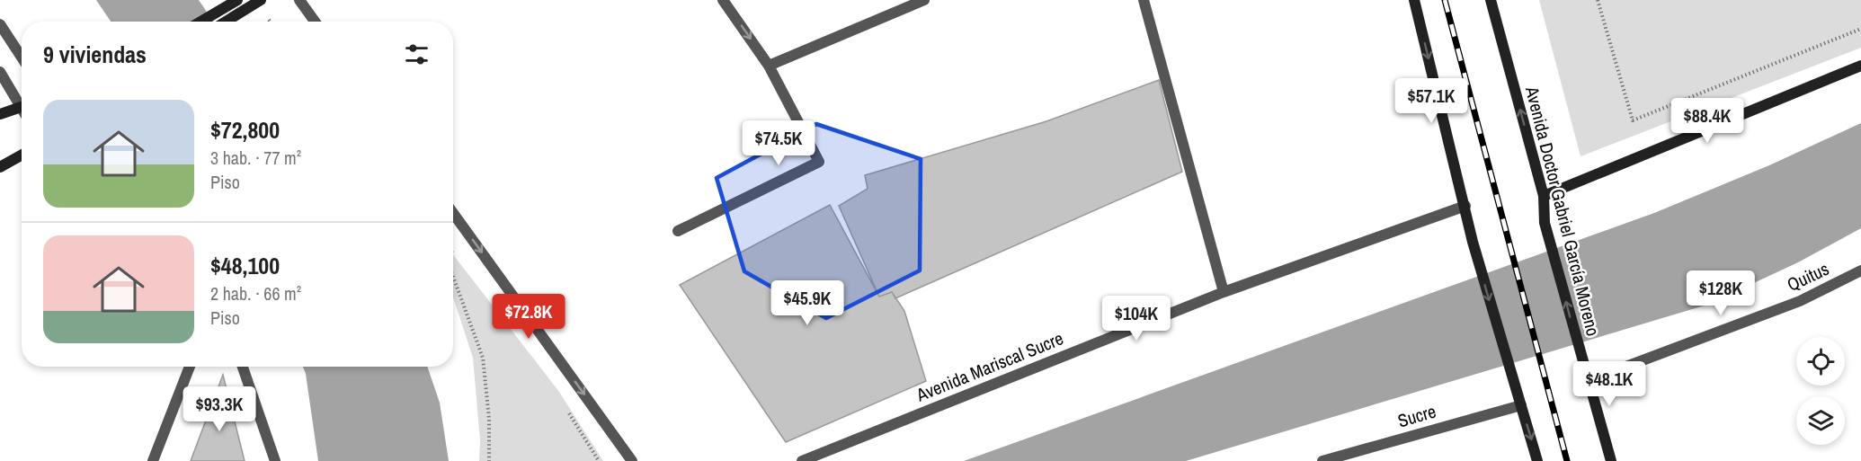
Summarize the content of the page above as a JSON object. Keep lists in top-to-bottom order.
{
  "streets": {
    "main road": ["Avenida Doctor Gabriel García Moreno"],
    "street": ["Quitus", "Avenida Mariscal Sucre", "Sucre"]
  },
  "crossings": [
    ["Avenida Doctor Gabriel García Moreno", "Quitus"]
  ],
  "page": {
    "heading": "9 viviendas",
    "price": [
      "$57.1K",
      "$88.4K",
      "$74.5K",
      "$128K",
      "$45.9K",
      "$72.8K",
      "$104K",
      "$48.1K",
      "$93.3K"
    ],
    "list": [
      {
        "name": "$72,800",
        "note": "3 hab. · 77 m² · Piso"
      },
      {
        "name": "$48,100",
        "note": "2 hab. · 66 m² · Piso"
      }
    ]
  }
}
